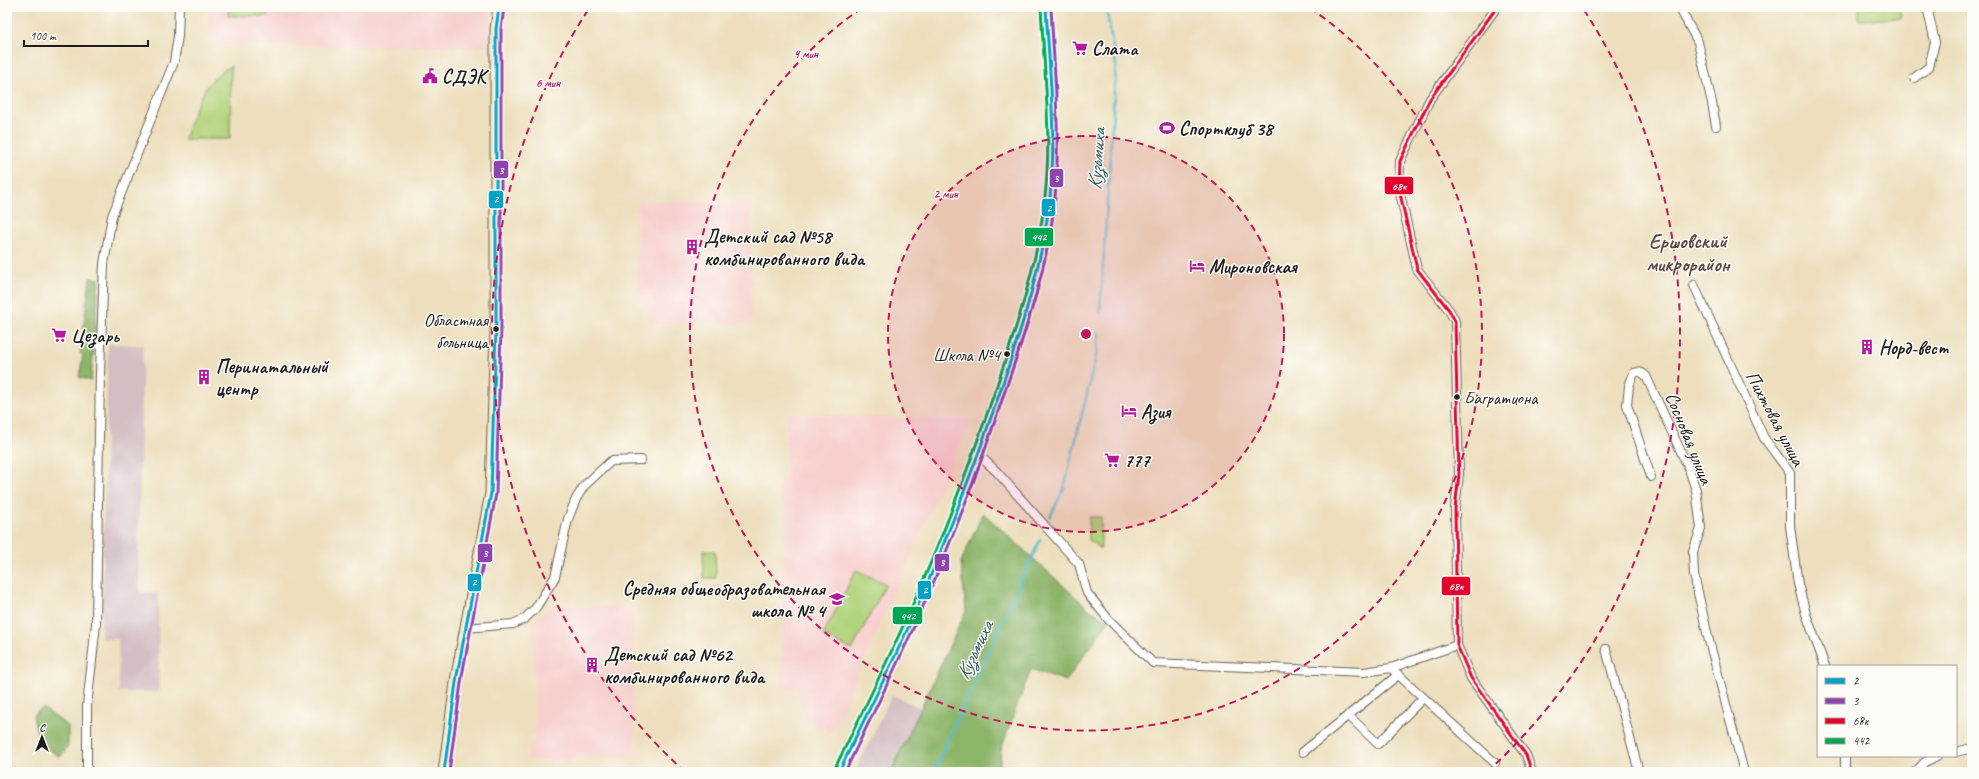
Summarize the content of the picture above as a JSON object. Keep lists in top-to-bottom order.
{
  "streets": {
    "street": ["Пихтовая улица", "Сосновая улица"]
  },
  "districts": ["Ершовский микрорайон"],
  "water": ["Кузьмиха"],
  "places": {
    "supermarket": ["Слата", "Цезарь", "777"],
    "public building": ["СДЭК"],
    "sports": ["Спортклуб 38"],
    "building": [
      "Детский сад №58 комбинированного вида",
      "Норд-вест",
      "Перинатальный центр",
      "Детский сад №62 комбинированного вида"
    ],
    "hotel": ["Мироновская", "Азия"],
    "other": ["Областная больница", "Школа №4", "Багратиона"],
    "school or university": ["Средняя общеобразовательная школа № 4"]
  },
  "lines": [
    "transit line 2",
    "transit line 3",
    "transit line 68к",
    "transit line 442"
  ],
  "legend": [
    "2",
    "3",
    "68к",
    "442"
  ],
  "scale_bar": "100 m",
  "north": "top",
  "rings": ["4 мин", "6 мин", "2 мин"]
}
